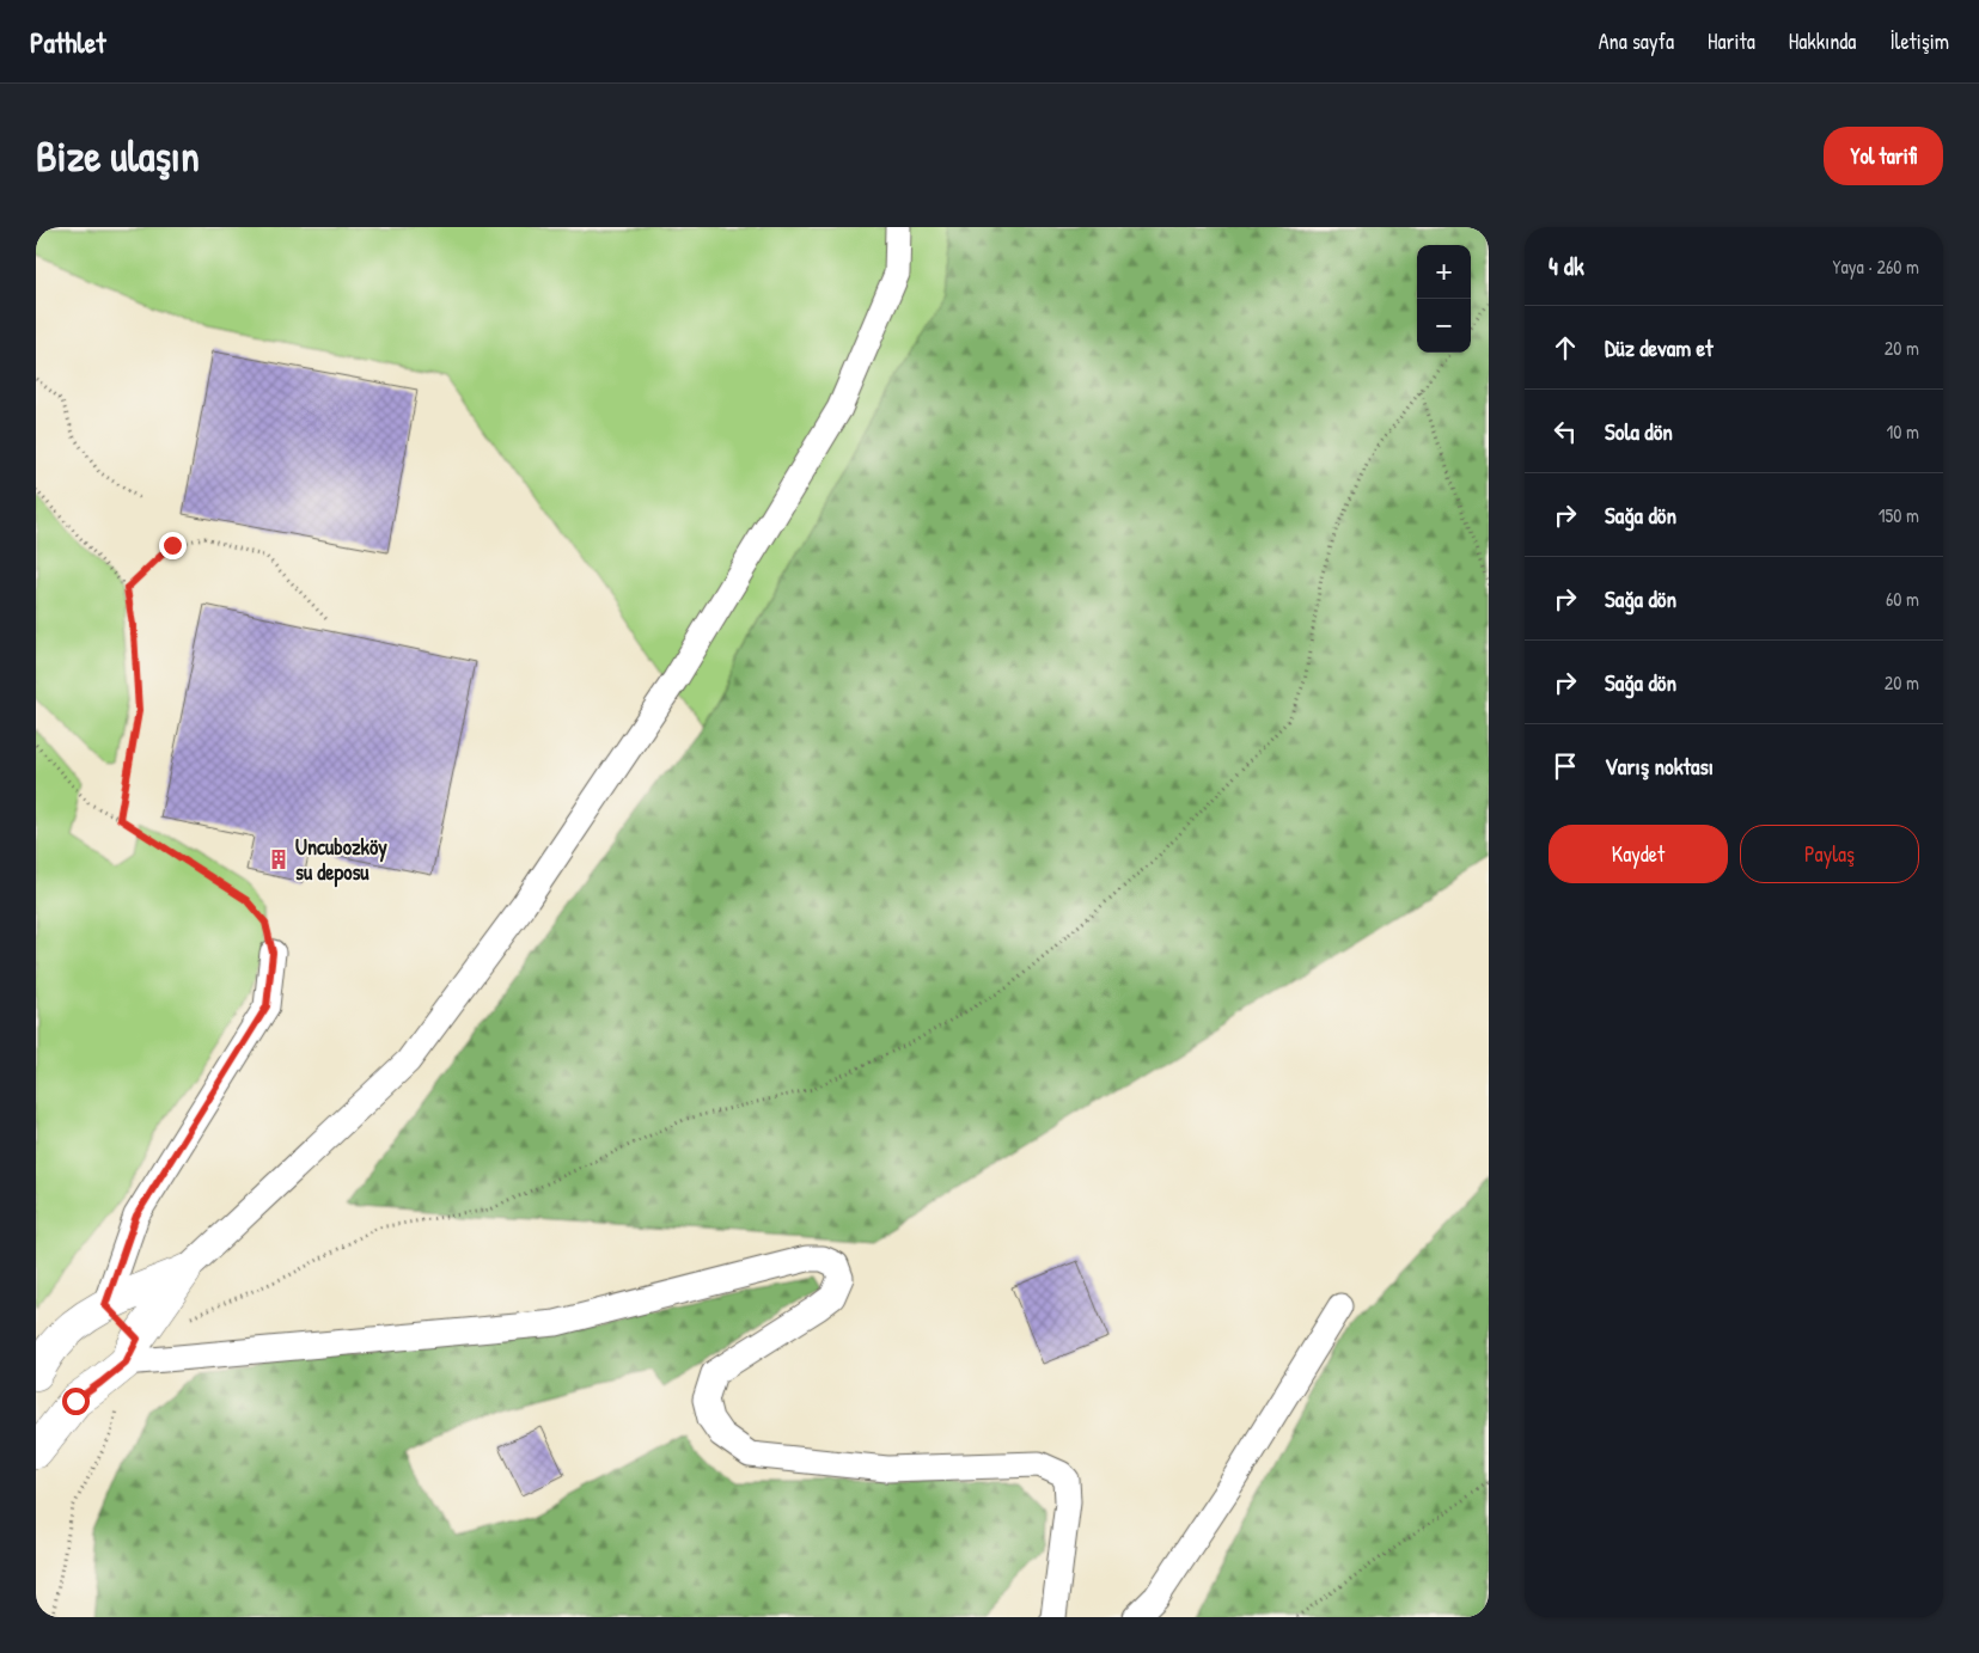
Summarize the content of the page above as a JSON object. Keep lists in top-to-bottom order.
{
  "places": {
    "building": ["Uncubozköy su deposu"]
  },
  "page": {
    "header": "Pathlet",
    "nav": [
      "Ana sayfa",
      "Harita",
      "Hakkında",
      "İletişim"
    ],
    "buttons": [
      "Yol tarifi",
      ["Kaydet", "Paylaş"]
    ],
    "title": "Bize ulaşın",
    "heading": ["4 dk", "Yaya · 260 m"],
    "map_buttons": ["+", "−"],
    "list": [
      ["Düz devam et", "20 m"],
      ["Sola dön", "10 m"],
      ["Sağa dön", "150 m"],
      ["Sağa dön", "60 m"],
      ["Sağa dön", "20 m"],
      "Varış noktası"
    ]
  }
}
